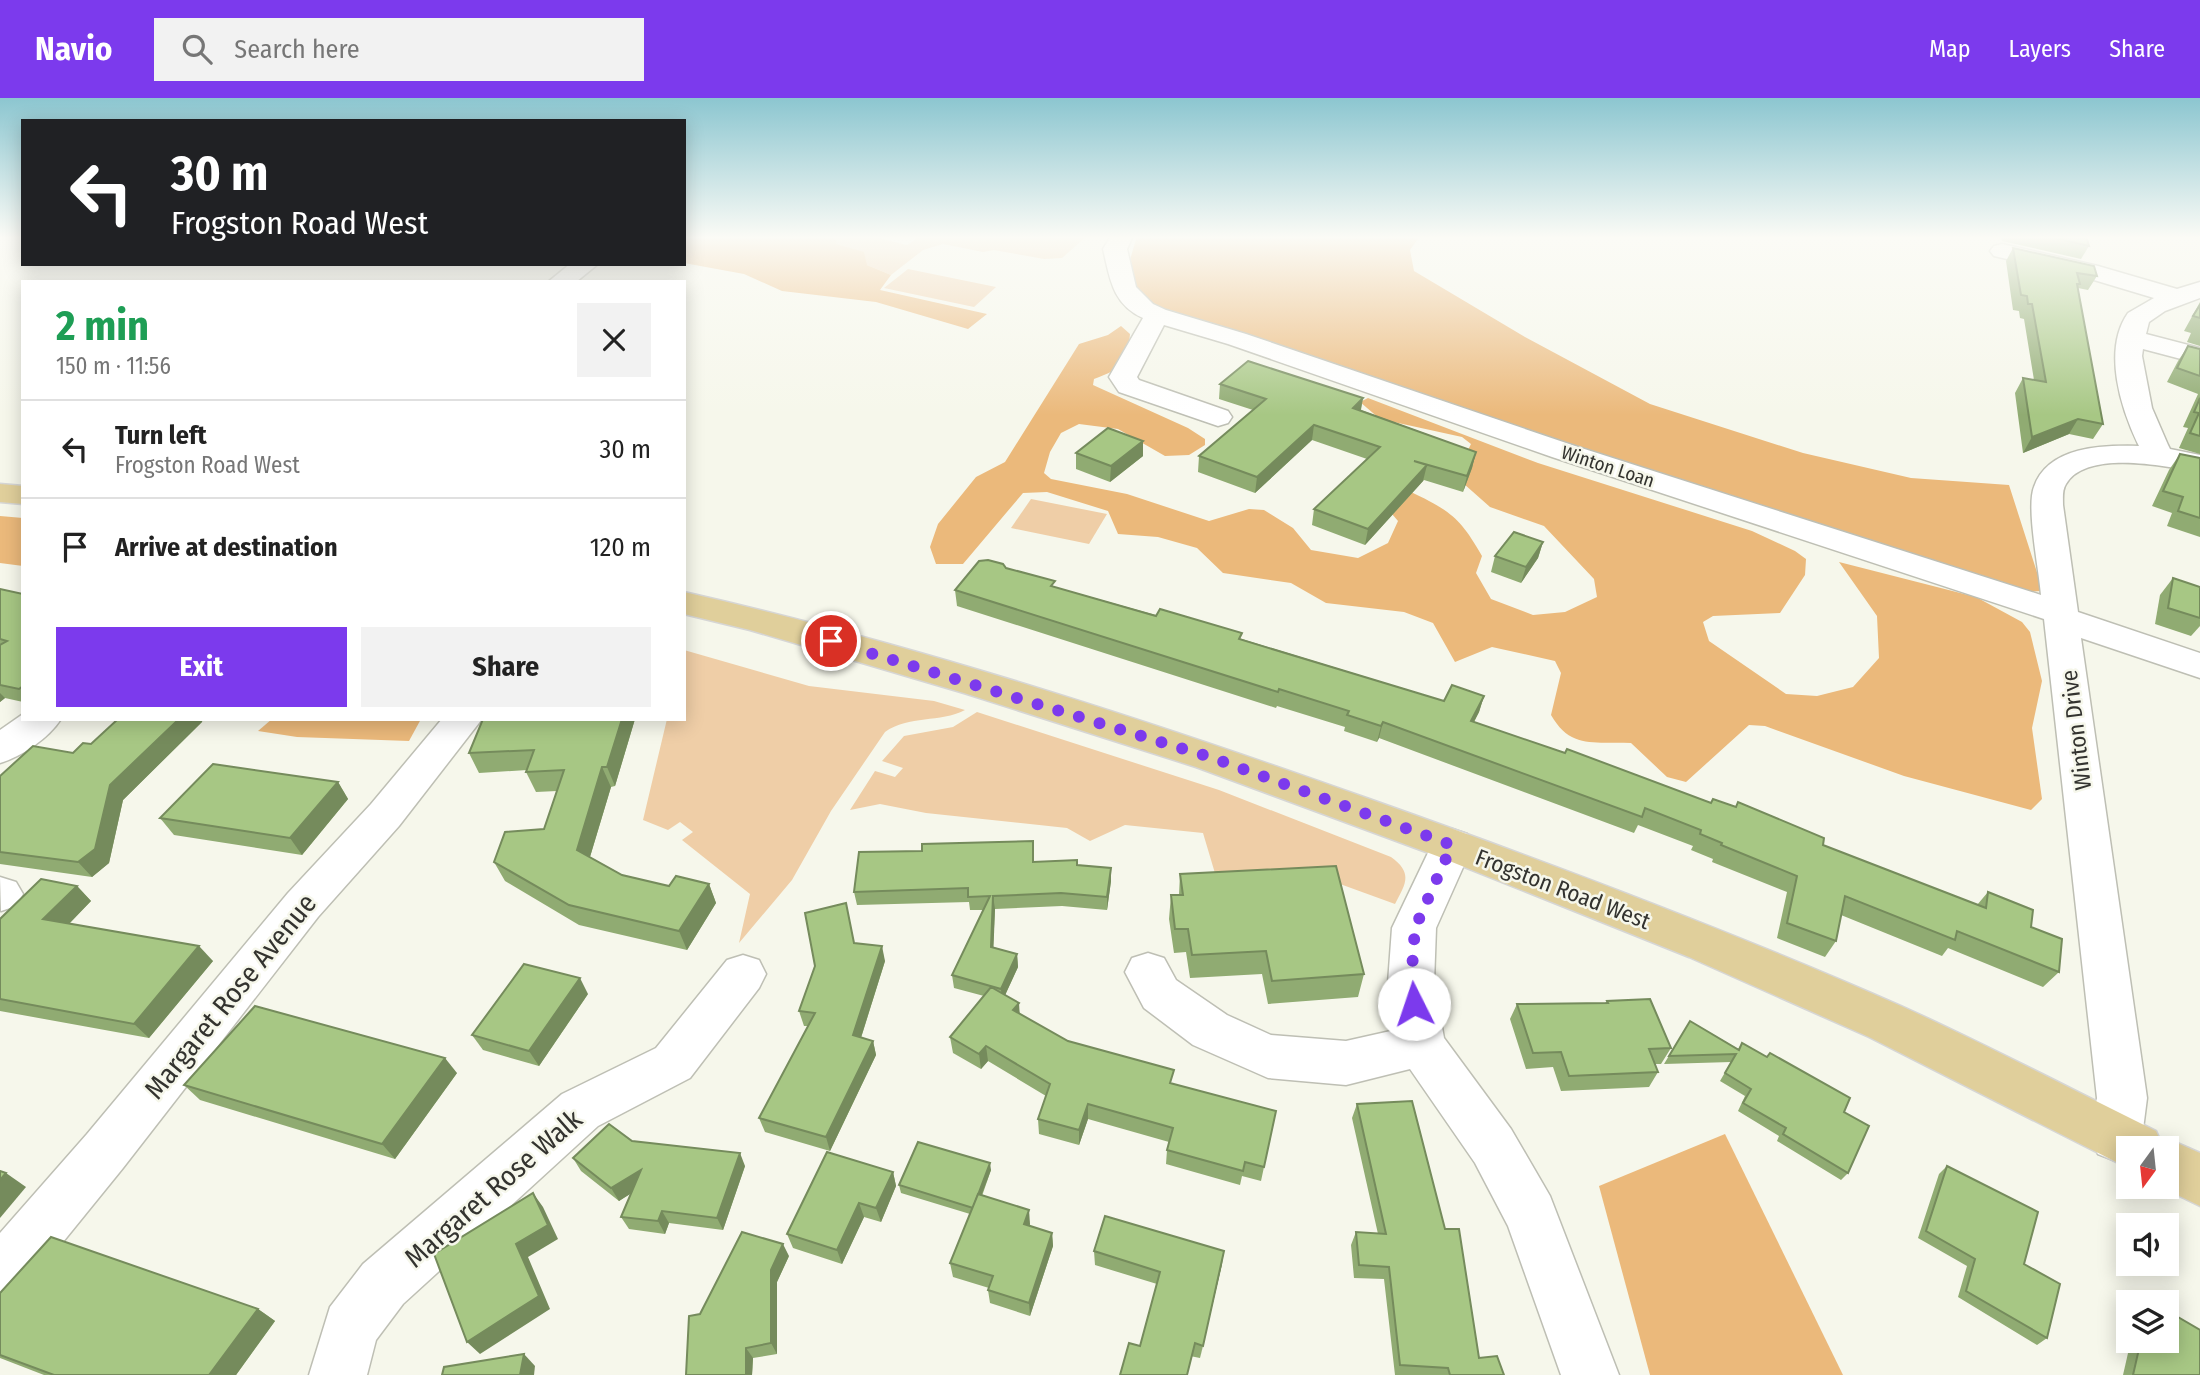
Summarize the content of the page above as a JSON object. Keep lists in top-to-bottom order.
{
  "streets": {
    "main road": ["Frogston Road West"],
    "street": [
      "Winton Loan",
      "Winton Drive",
      "Margaret Rose Avenue",
      "Margaret Rose Walk"
    ]
  },
  "crossings": [
    ["Winton Loan", "Winton Drive"]
  ],
  "north": "bottom",
  "page": {
    "header": "Navio",
    "search": "Search here",
    "nav": ["Map", "Layers", "Share"],
    "turn": ["30 m", "Frogston Road West"],
    "heading": ["2 min", "150 m · 11:56"],
    "list": [
      {
        "name": "Turn left",
        "note": "Frogston Road West",
        "value": "30 m"
      },
      {
        "name": "Arrive at destination",
        "value": "120 m"
      }
    ],
    "buttons": ["Exit", "Share"]
  }
}
